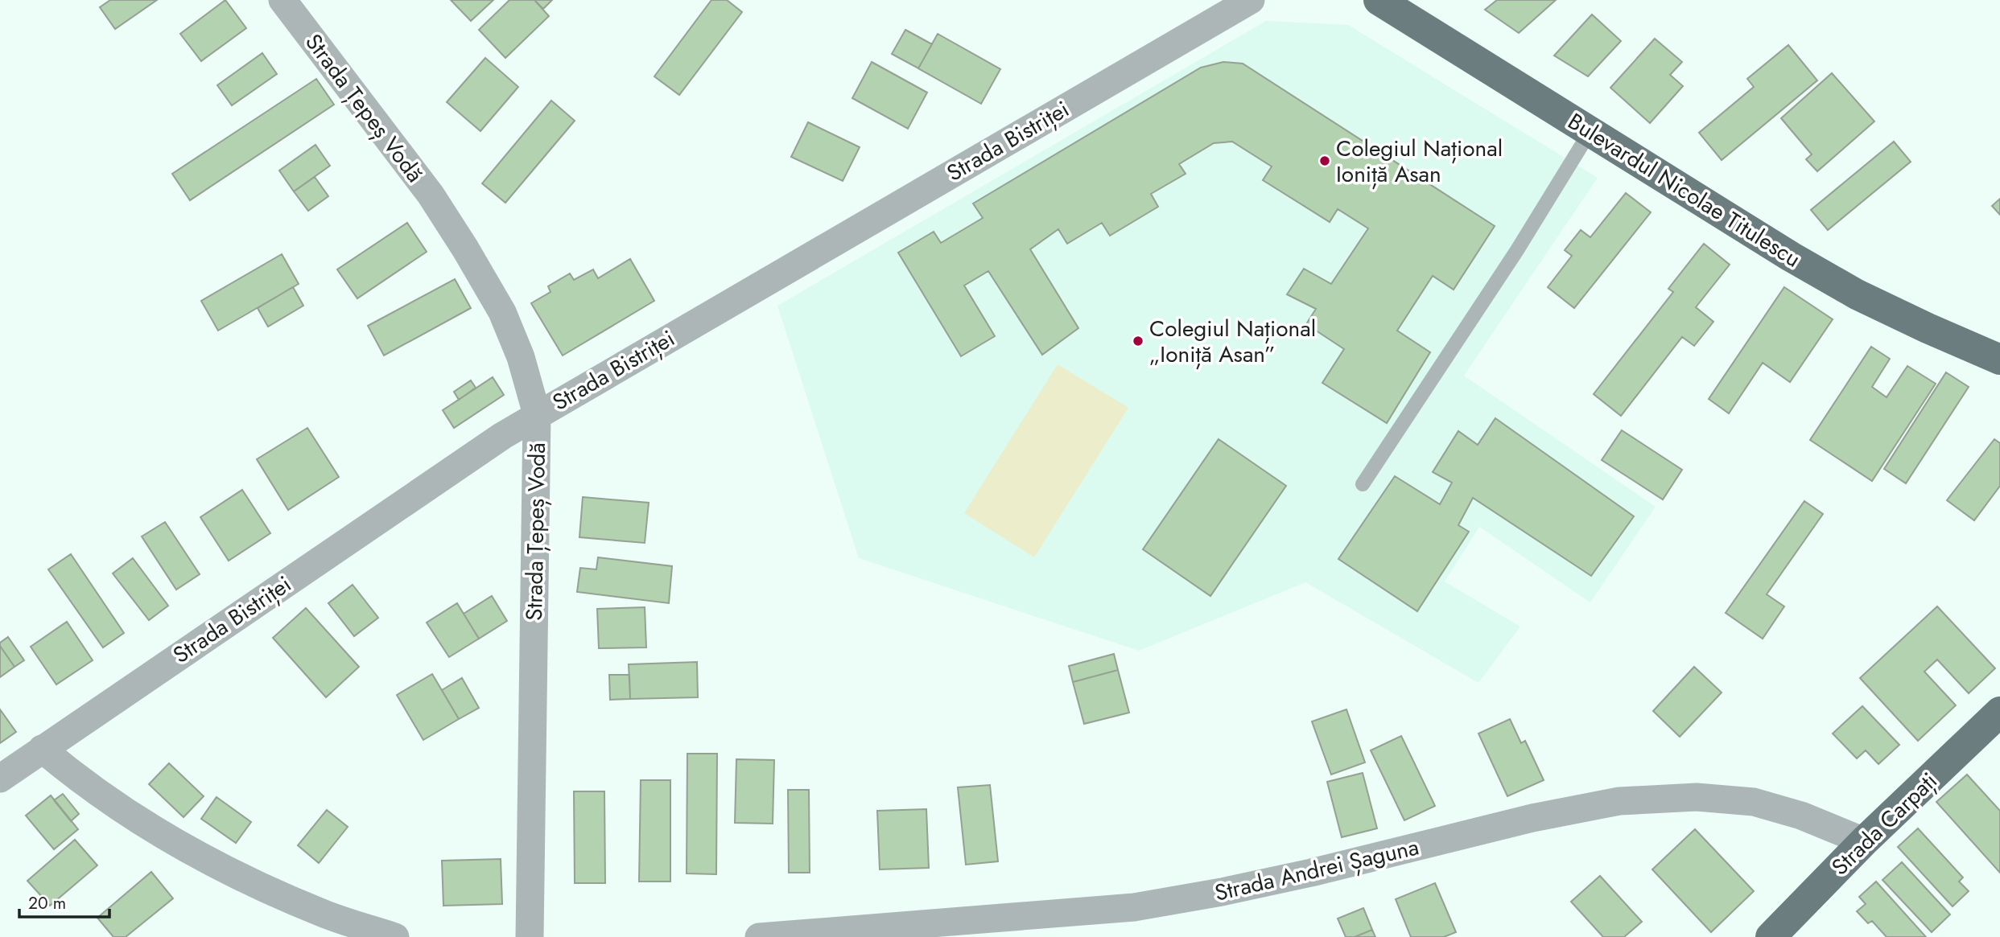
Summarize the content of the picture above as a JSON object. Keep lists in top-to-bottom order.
{
  "streets": {
    "main road": ["Bulevardul Nicolae Titulescu", "Strada Carpați"],
    "street": ["Strada Țepeș Vodă", "Strada Bistriței", "Strada Andrei Șaguna"]
  },
  "crossings": [
    ["Strada Țepeș Vodă", "Strada Bistriței"],
    ["Strada Carpați", "Strada Andrei Șaguna"]
  ],
  "places": ["Colegiul Național Ioniță Asan", "Colegiul Național „Ioniță Asan”"],
  "scale_bar": "20 m"
}
